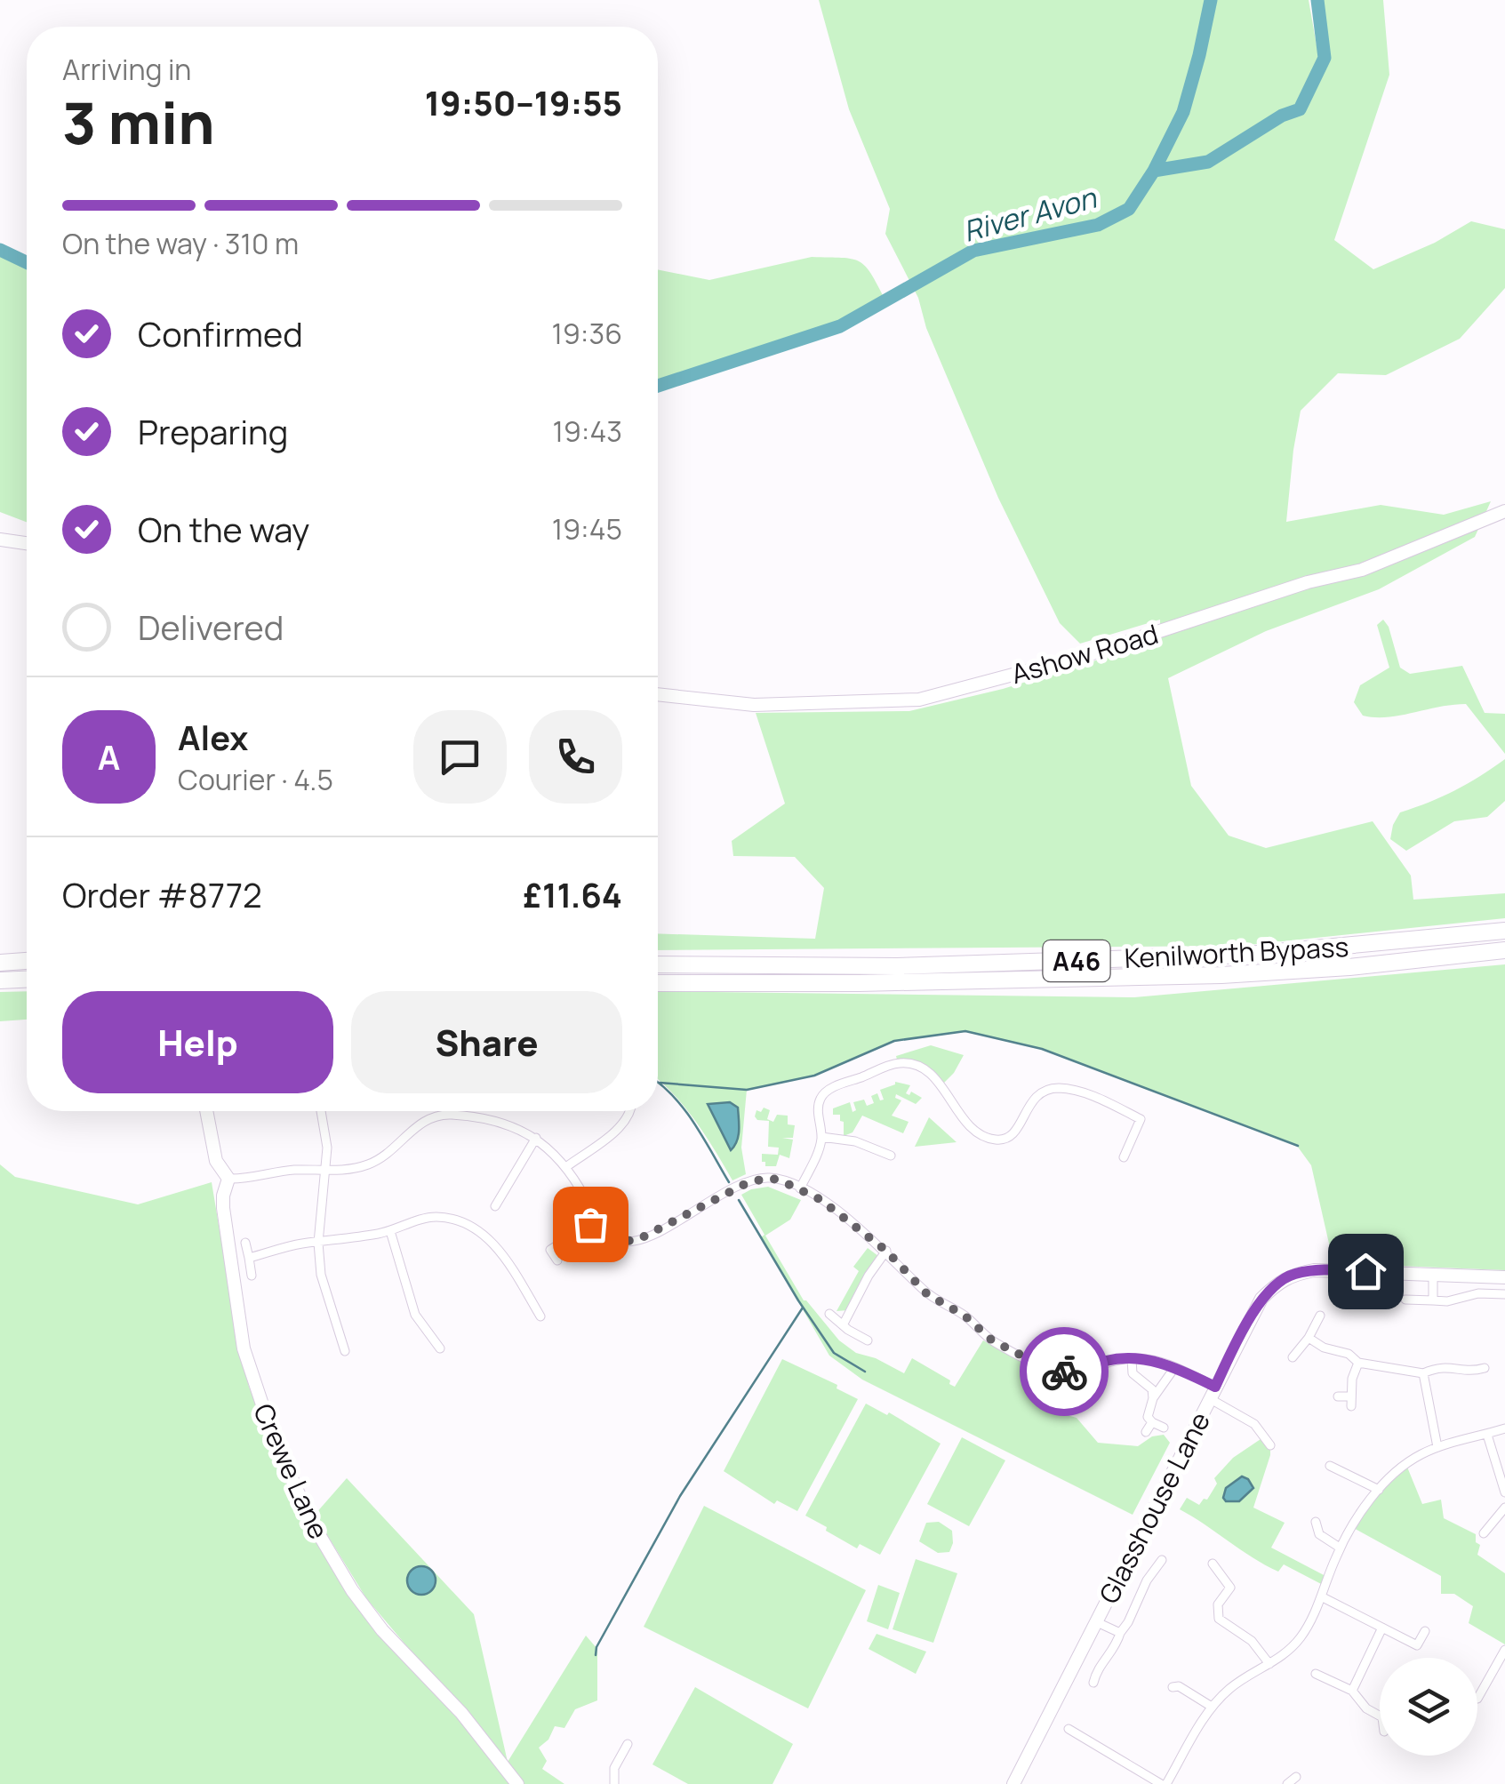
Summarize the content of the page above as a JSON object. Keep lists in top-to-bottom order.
{
  "streets": {
    "highway": ["Kenilworth Bypass", "A46"],
    "street": ["Ashow Road", "Crewe Lane", "Glasshouse Lane"]
  },
  "water": ["River Avon"],
  "page": {
    "heading": ["3 min", "Arriving in", "19:50–19:55"],
    "panel": [
      "Alex",
      "Courier · 4.5",
      "Order #8772",
      "£11.64"
    ],
    "bar": "On the way · 310 m",
    "list": [
      ["Confirmed", "19:36"],
      ["Preparing", "19:43"],
      ["On the way", "19:45"],
      "Delivered"
    ],
    "round": "A",
    "buttons": ["Help", "Share"]
  }
}
